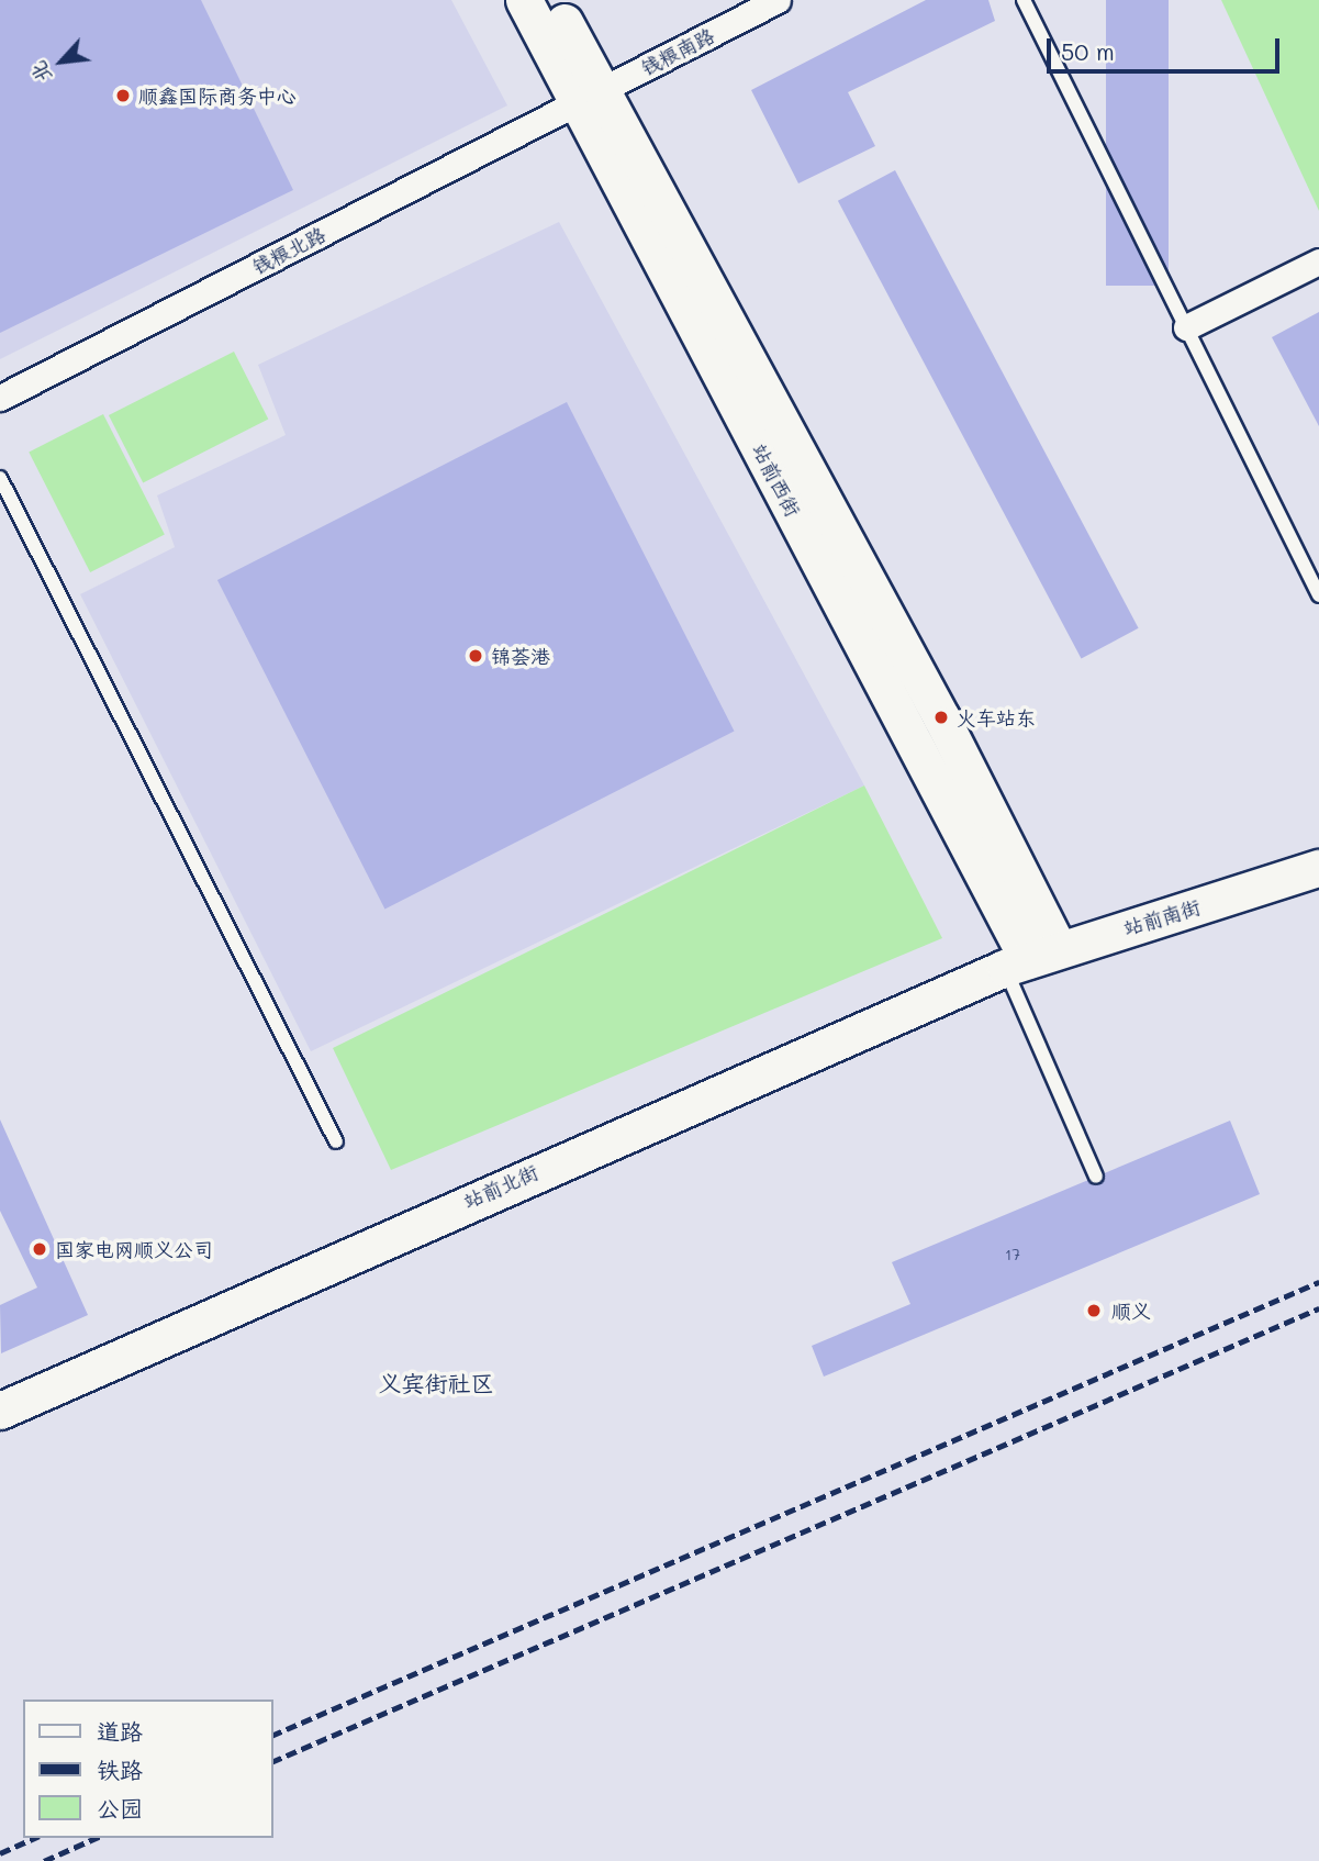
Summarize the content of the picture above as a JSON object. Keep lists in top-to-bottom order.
{
  "streets": {
    "main road": ["站前西街", "站前南街", "站前北街"],
    "street": ["钱粮南路", "钱粮北路"]
  },
  "crossings": [
    ["钱粮南路", "钱粮北路"],
    ["钱粮南路", "站前西街"],
    ["钱粮北路", "站前西街"],
    ["站前西街", "站前南街"],
    ["站前西街", "站前北街"],
    ["站前南街", "站前北街"]
  ],
  "districts": ["义宾街社区"],
  "places": [
    "顺鑫国际商务中心",
    "锦荟港",
    "火车站东",
    "国家电网顺义公司",
    "顺义"
  ],
  "house_numbers": ["17"],
  "legend": ["道路", "铁路", "公园"],
  "scale_bar": "50 m",
  "north": "bottom left"
}
